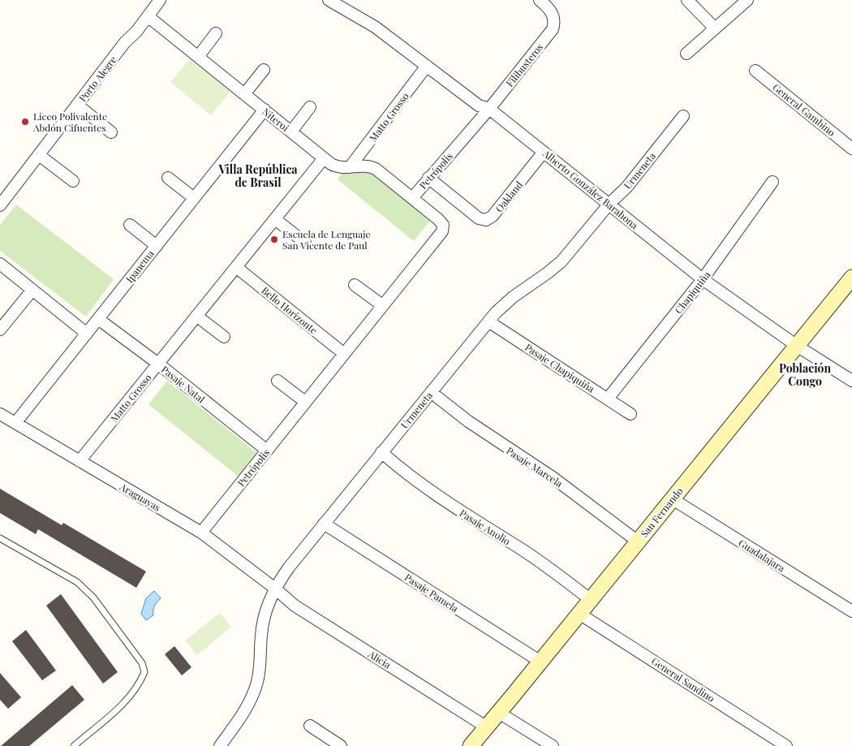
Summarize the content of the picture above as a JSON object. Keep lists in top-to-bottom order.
{
  "streets": {
    "street": [
      "Filibusteros",
      "Porto Alegre",
      "General Gambino",
      "Matto Grosso",
      "Niteroi",
      "Petrópolis",
      "Urmeneta",
      "Alberto González Barahona",
      "Oakland",
      "Ipanema",
      "Chapiquiña",
      "Bello Horizonte",
      "Pasaje Chapiquiña",
      "Pasaje Natal",
      "Pasaje Marcela",
      "Araguayas",
      "San Fernando",
      "Pasaje Anolio",
      "Guadalajara",
      "Pasaje Pamela",
      "Alicia",
      "General Sandino"
    ]
  },
  "crossings": [
    ["Filibusteros", "Petrópolis"],
    ["Filibusteros", "Alberto González Barahona"],
    ["Porto Alegre", "Niteroi"],
    ["Matto Grosso", "Niteroi"],
    ["Matto Grosso", "Alberto González Barahona"],
    ["Matto Grosso", "Bello Horizonte"],
    ["Matto Grosso", "Pasaje Natal"],
    ["Matto Grosso", "Araguayas"],
    ["Niteroi", "Petrópolis"],
    ["Niteroi", "Ipanema"],
    ["Petrópolis", "Alberto González Barahona"],
    ["Petrópolis", "Oakland"],
    ["Petrópolis", "Bello Horizonte"],
    ["Petrópolis", "Pasaje Natal"],
    ["Petrópolis", "Araguayas"],
    ["Urmeneta", "Alberto González Barahona"],
    ["Urmeneta", "Pasaje Chapiquiña"],
    ["Urmeneta", "Pasaje Marcela"],
    ["Urmeneta", "Araguayas"],
    ["Urmeneta", "Pasaje Anolio"],
    ["Urmeneta", "Pasaje Pamela"],
    ["Urmeneta", "Alicia"],
    ["Alberto González Barahona", "Oakland"],
    ["Alberto González Barahona", "Chapiquiña"],
    ["Alberto González Barahona", "San Fernando"],
    ["Ipanema", "Pasaje Natal"],
    ["Ipanema", "Araguayas"],
    ["Chapiquiña", "Pasaje Chapiquiña"],
    ["Pasaje Marcela", "San Fernando"],
    ["Araguayas", "Alicia"],
    ["San Fernando", "Pasaje Anolio"],
    ["San Fernando", "Guadalajara"],
    ["San Fernando", "Pasaje Pamela"],
    ["San Fernando", "Alicia"],
    ["San Fernando", "General Sandino"]
  ],
  "districts": ["Villa República de Brasil", "Población Congo"],
  "places": ["Liceo Polivalente Abdón Cifuentes", "Escuela de Lenguaje San Vicente de Paul"]
}
